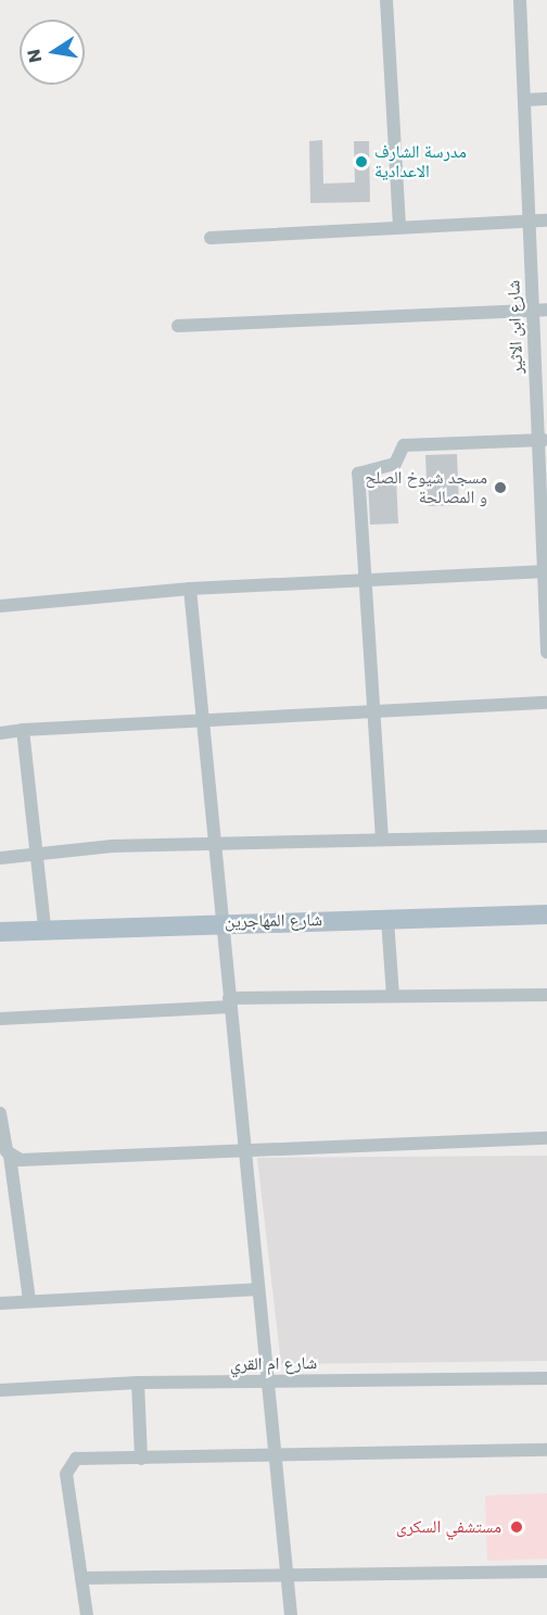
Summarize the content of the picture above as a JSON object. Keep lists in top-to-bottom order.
{
  "streets": {
    "main road": ["شارع المهاجرين"],
    "street": ["شارع ابن الاثير", "شارع ام القري"]
  },
  "places": ["مدرسة الشارف الاعدادية", "مسجد شيوخ الصلح و المصالحة", "مستشفي السكرى"],
  "north": "left"
}
